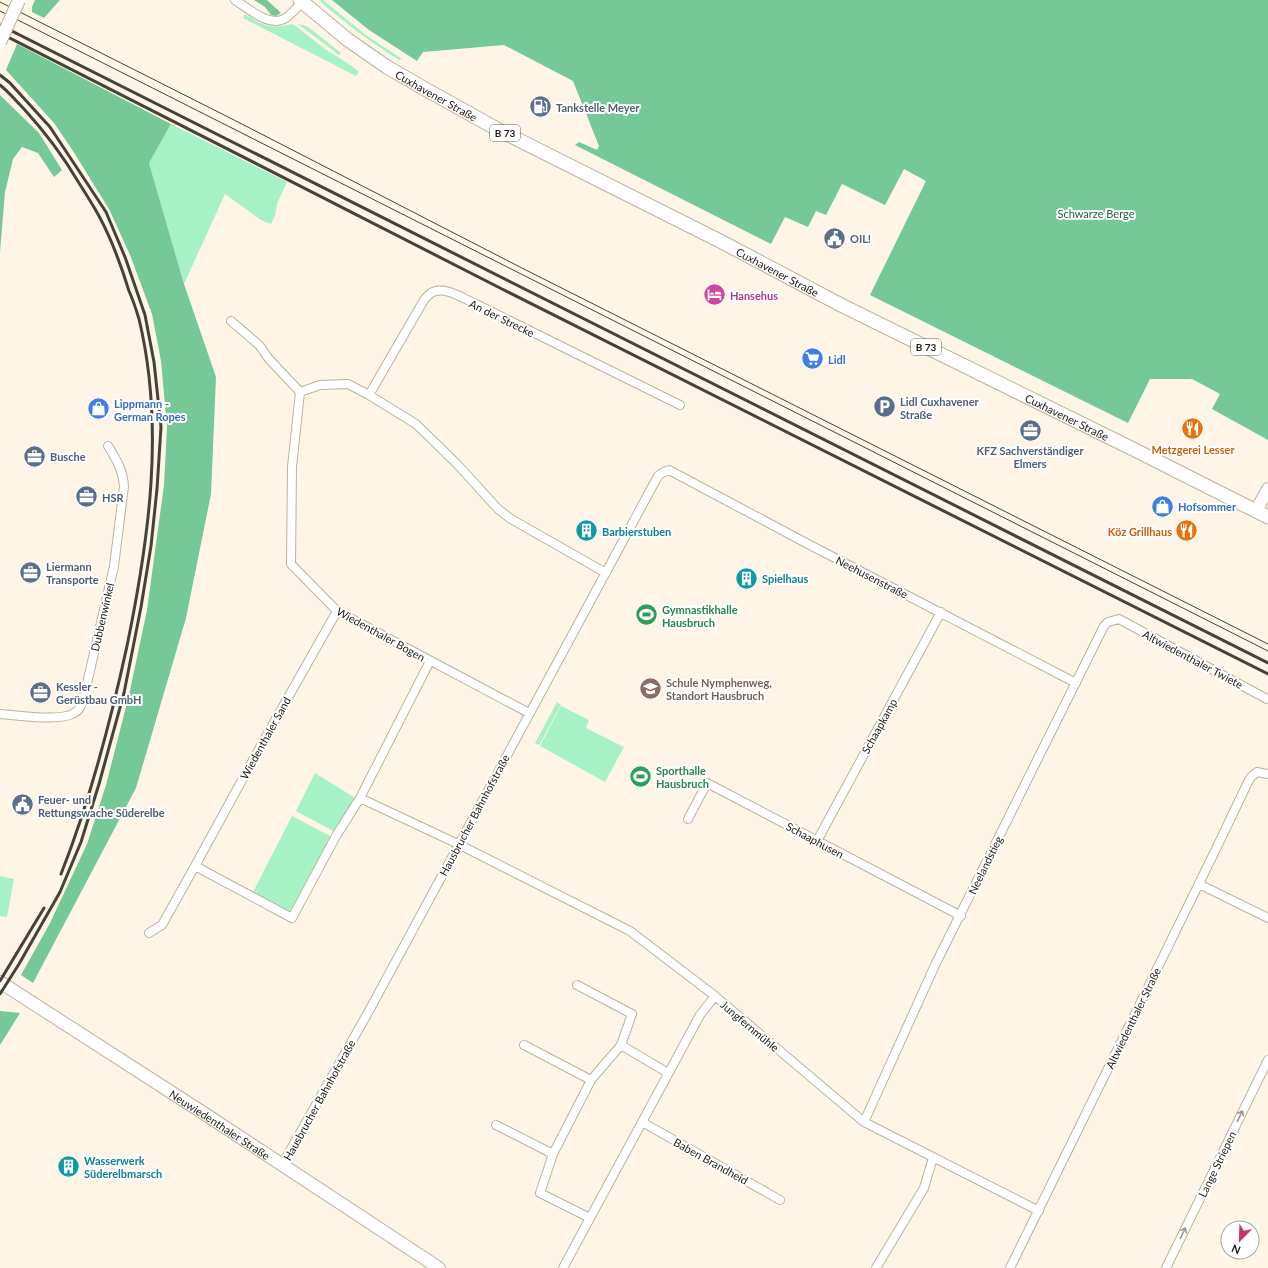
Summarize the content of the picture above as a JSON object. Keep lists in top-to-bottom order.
{
  "streets": {
    "main road": ["Cuxhavener Straße", "B 73"],
    "street": [
      "An der Strecke",
      "Neehusenstraße",
      "Dubbenwinkel",
      "Wiedenthaler Bogen",
      "Altwiedenthaler Twiete",
      "Schaapkamp",
      "Wiedenthaler Sand",
      "Hausbrucher Bahnhofstraße",
      "Schaaphusen",
      "Neelandstieg",
      "Altwiedenthaler Straße",
      "Jungfernmühle",
      "Neuwiedenthaler Straße",
      "Baben Brandheid",
      "Lange Striepen"
    ]
  },
  "crossings": [
    ["Neehusenstraße", "Schaapkamp"],
    ["Neehusenstraße", "Hausbrucher Bahnhofstraße"],
    ["Neehusenstraße", "Neelandstieg"],
    ["Wiedenthaler Bogen", "Wiedenthaler Sand"],
    ["Wiedenthaler Bogen", "Hausbrucher Bahnhofstraße"],
    ["Altwiedenthaler Twiete", "Neelandstieg"],
    ["Schaapkamp", "Schaaphusen"],
    ["Hausbrucher Bahnhofstraße", "Jungfernmühle"],
    ["Hausbrucher Bahnhofstraße", "Neuwiedenthaler Straße"],
    ["Schaaphusen", "Neelandstieg"],
    ["Neelandstieg", "Jungfernmühle"],
    ["Altwiedenthaler Straße", "Jungfernmühle"]
  ],
  "one_way": ["Lange Striepen"],
  "parks": ["Schwarze Berge"],
  "places": {
    "fuel station": ["Tankstelle Meyer"],
    "public building": ["OIL!", "Feuer- und Rettungswache Süderelbe"],
    "hotel": ["Hansehus"],
    "supermarket": ["Lidl"],
    "parking": ["Lidl Cuxhavener Straße"],
    "shop": ["Lippmann - German Ropes", "Hofsommer"],
    "restaurant": ["Metzgerei Lesser", "Köz Grillhaus"],
    "office": [
      "KFZ Sachverständiger Elmers",
      "Busche",
      "HSR",
      "Liermann Transporte",
      "Kessler - Gerüstbau GmbH"
    ],
    "building": ["Barbierstuben", "Spielhaus", "Wasserwerk Süderelbmarsch"],
    "sports": ["Gymnastikhalle Hausbruch", "Sporthalle Hausbruch"],
    "school or university": ["Schule Nymphenweg, Standort Hausbruch"]
  },
  "north": "bottom left"
}
